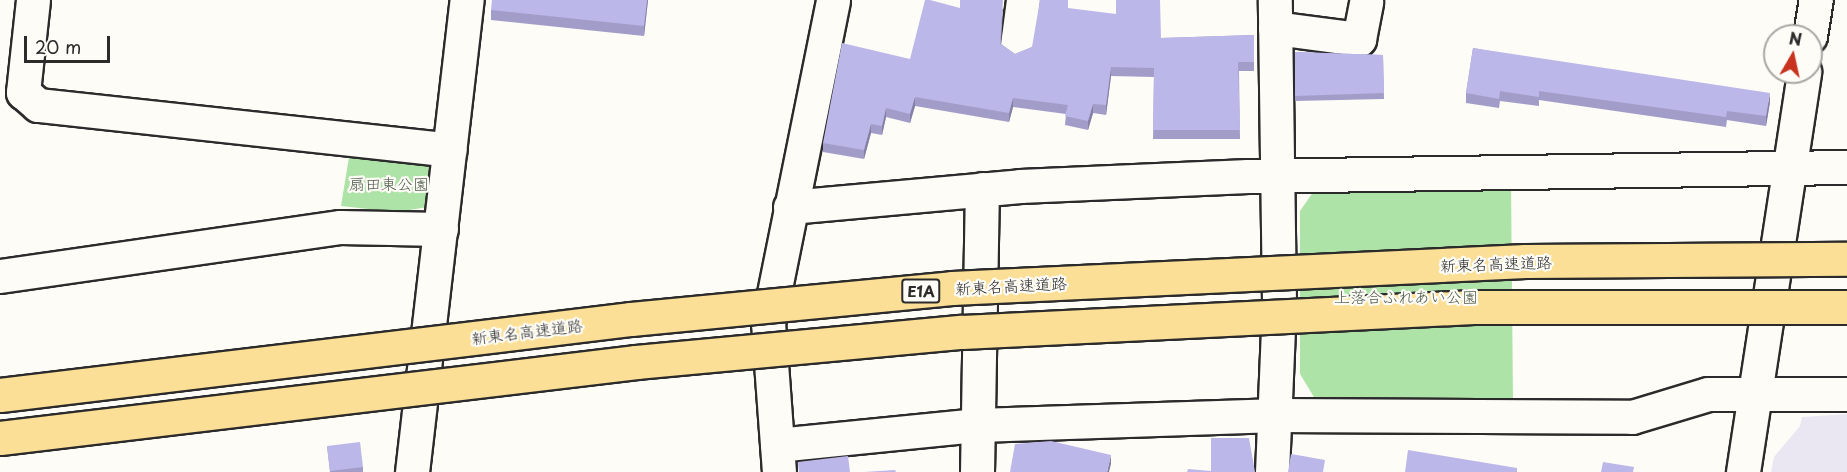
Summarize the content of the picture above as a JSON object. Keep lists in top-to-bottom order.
{
  "streets": {
    "highway": ["新東名高速道路", "E1A"]
  },
  "parks": ["扇田東公園", "上落合ふれあい公園"],
  "scale_bar": "20 m",
  "north": "top"
}
